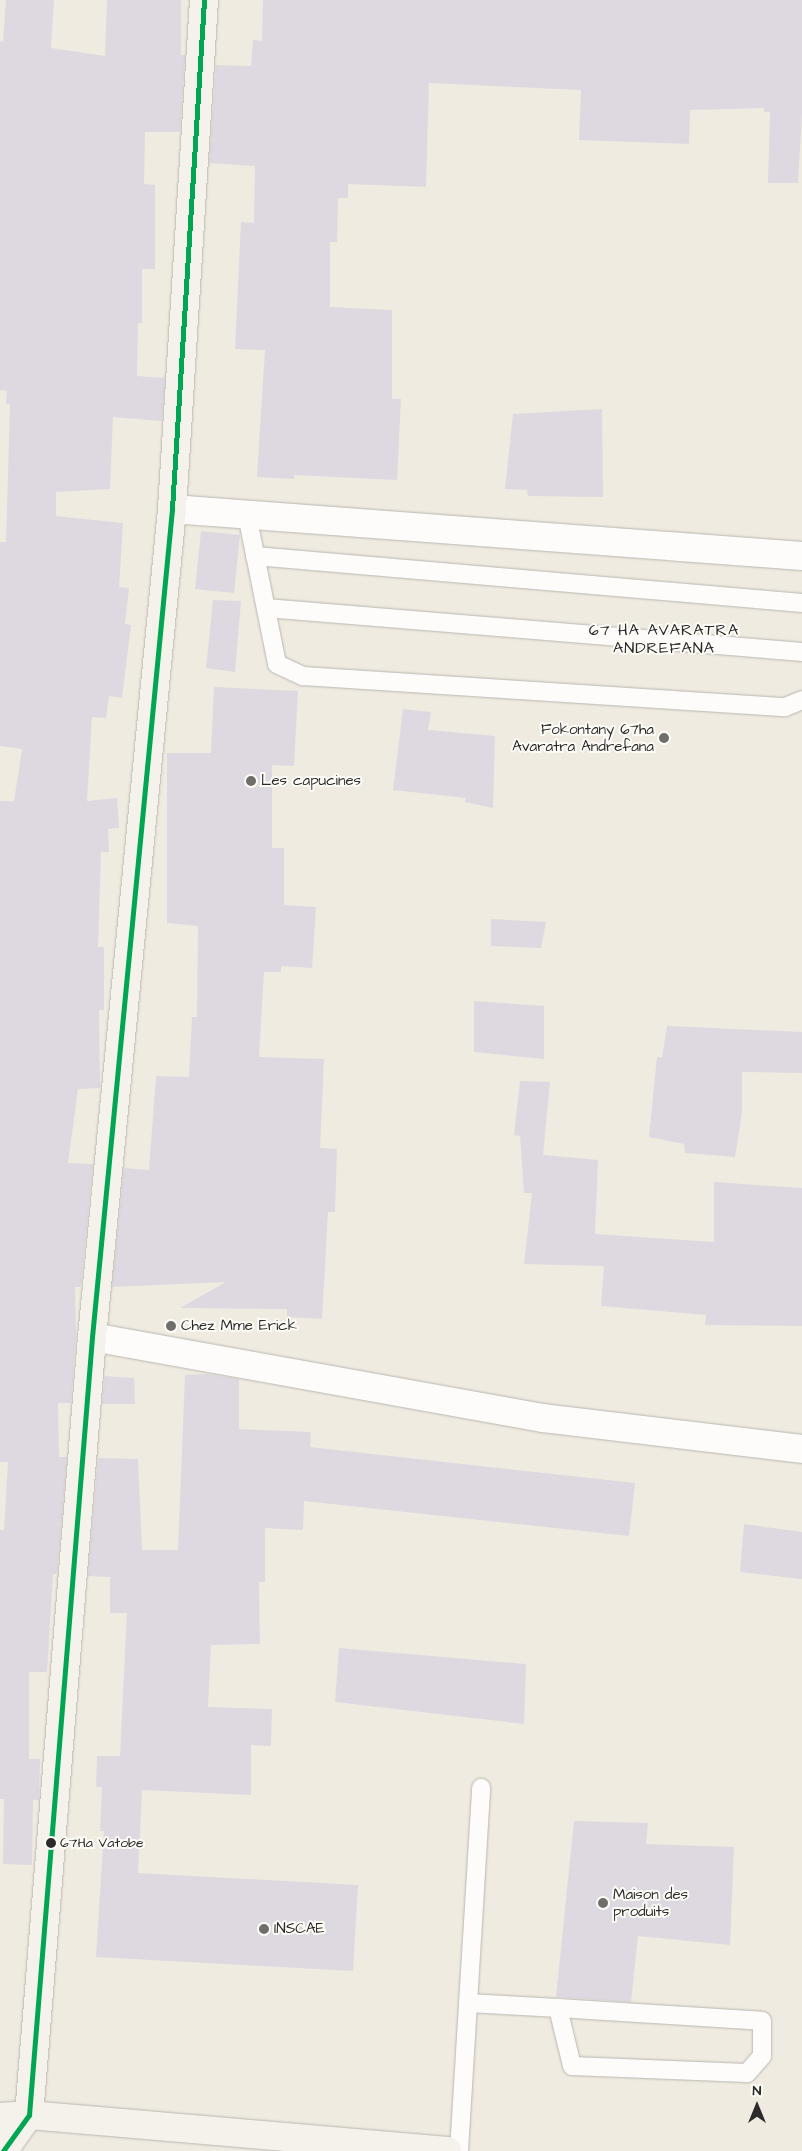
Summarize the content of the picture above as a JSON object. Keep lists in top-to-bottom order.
{
  "districts": ["67 HA AVARATRA ANDREFANA"],
  "places": [
    "Fokontany 67ha Avaratra Andrefana",
    "Les capucines",
    "Chez Mme Erick",
    "67Ha Vatobe",
    "Maison des produits",
    "INSCAE"
  ],
  "north": "top"
}
